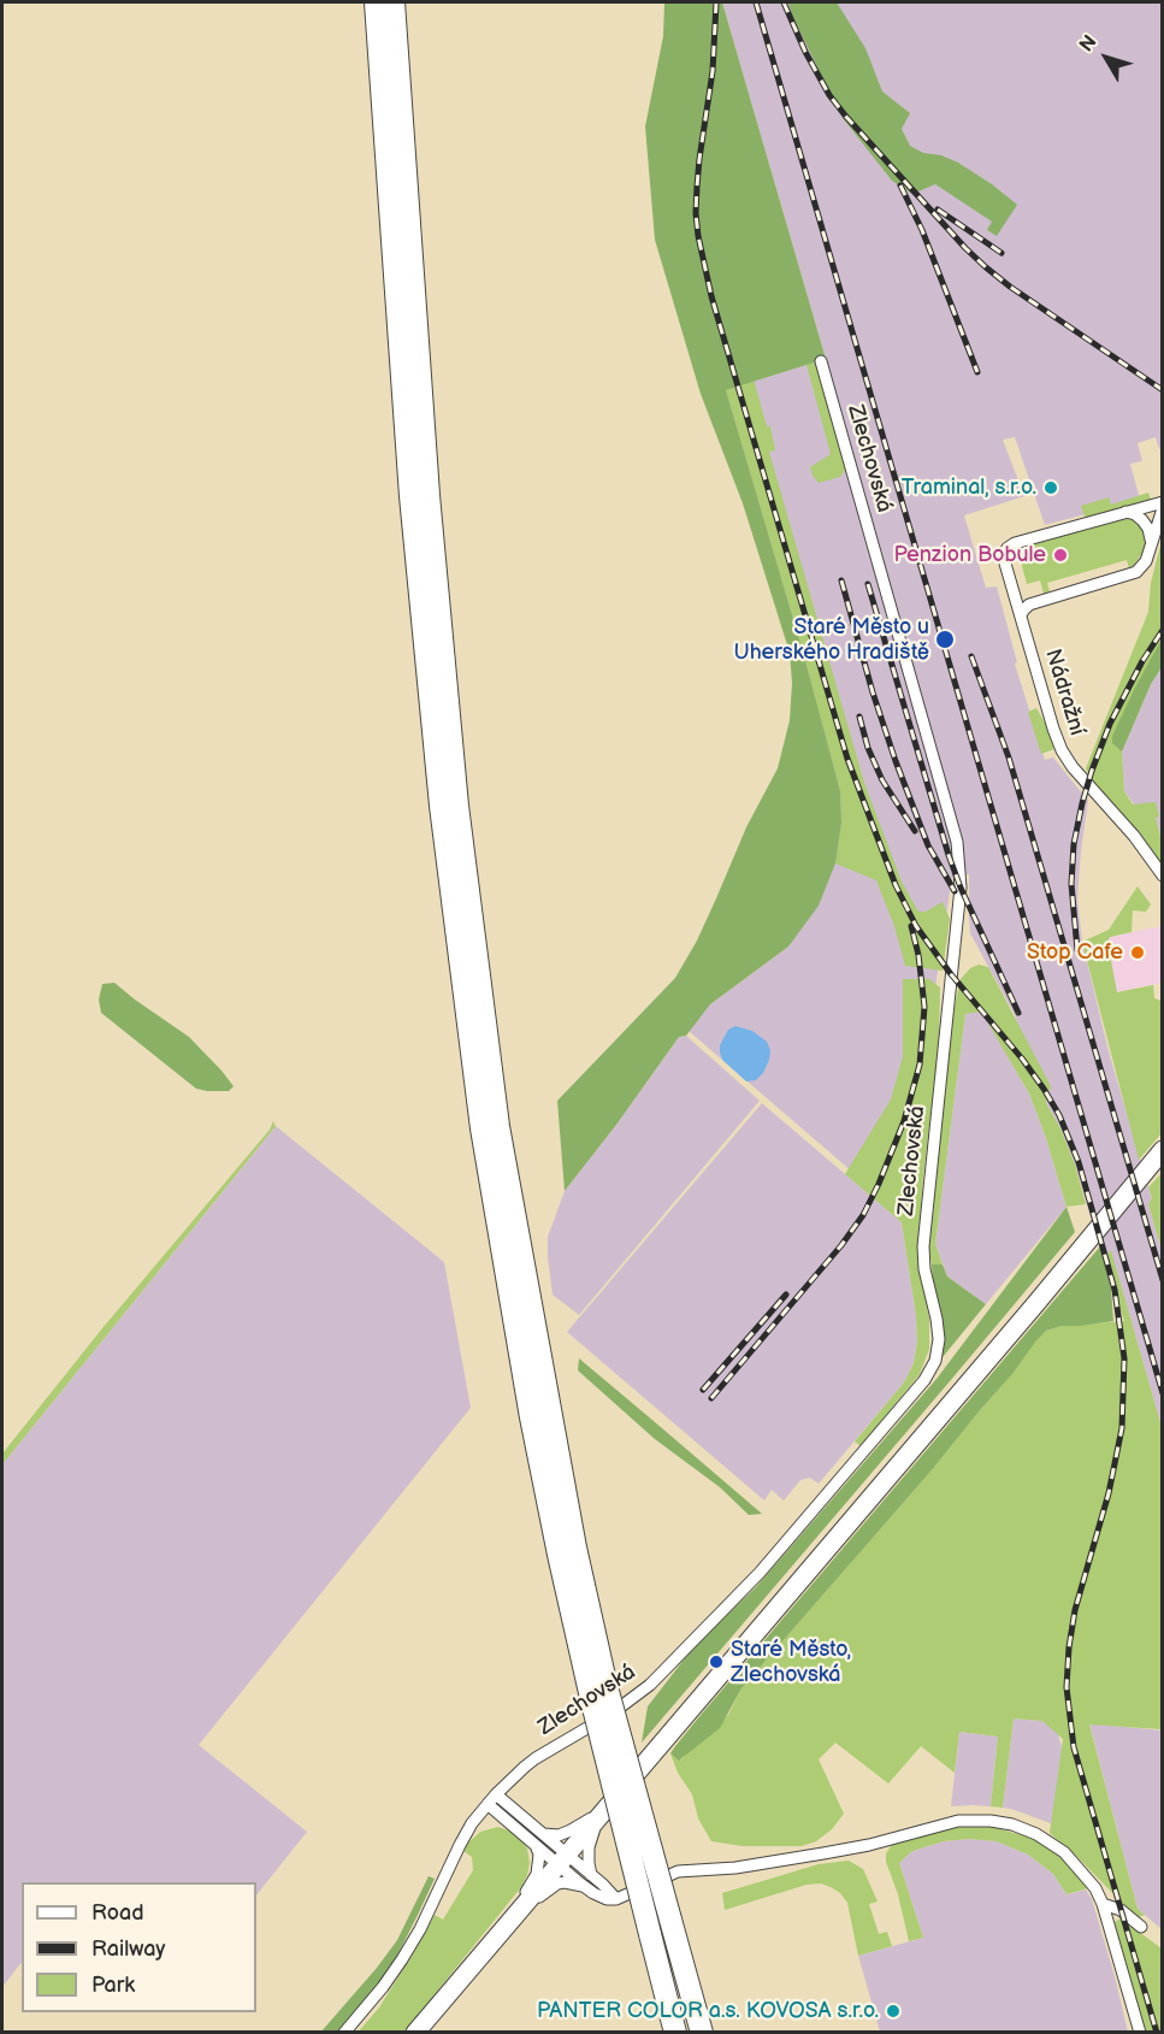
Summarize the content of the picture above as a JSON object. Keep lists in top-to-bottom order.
{
  "streets": {
    "street": ["Zlechovská", "Nádražní"]
  },
  "places": [
    "Traminal, s.r.o.",
    "Penzion Bobule",
    "Staré Město u Uherského Hradiště",
    "Stop Cafe",
    "Staré Město, Zlechovská",
    "PANTER COLOR a.s. KOVOSA s.r.o."
  ],
  "legend": ["Road", "Railway", "Park"],
  "north": "top left"
}
